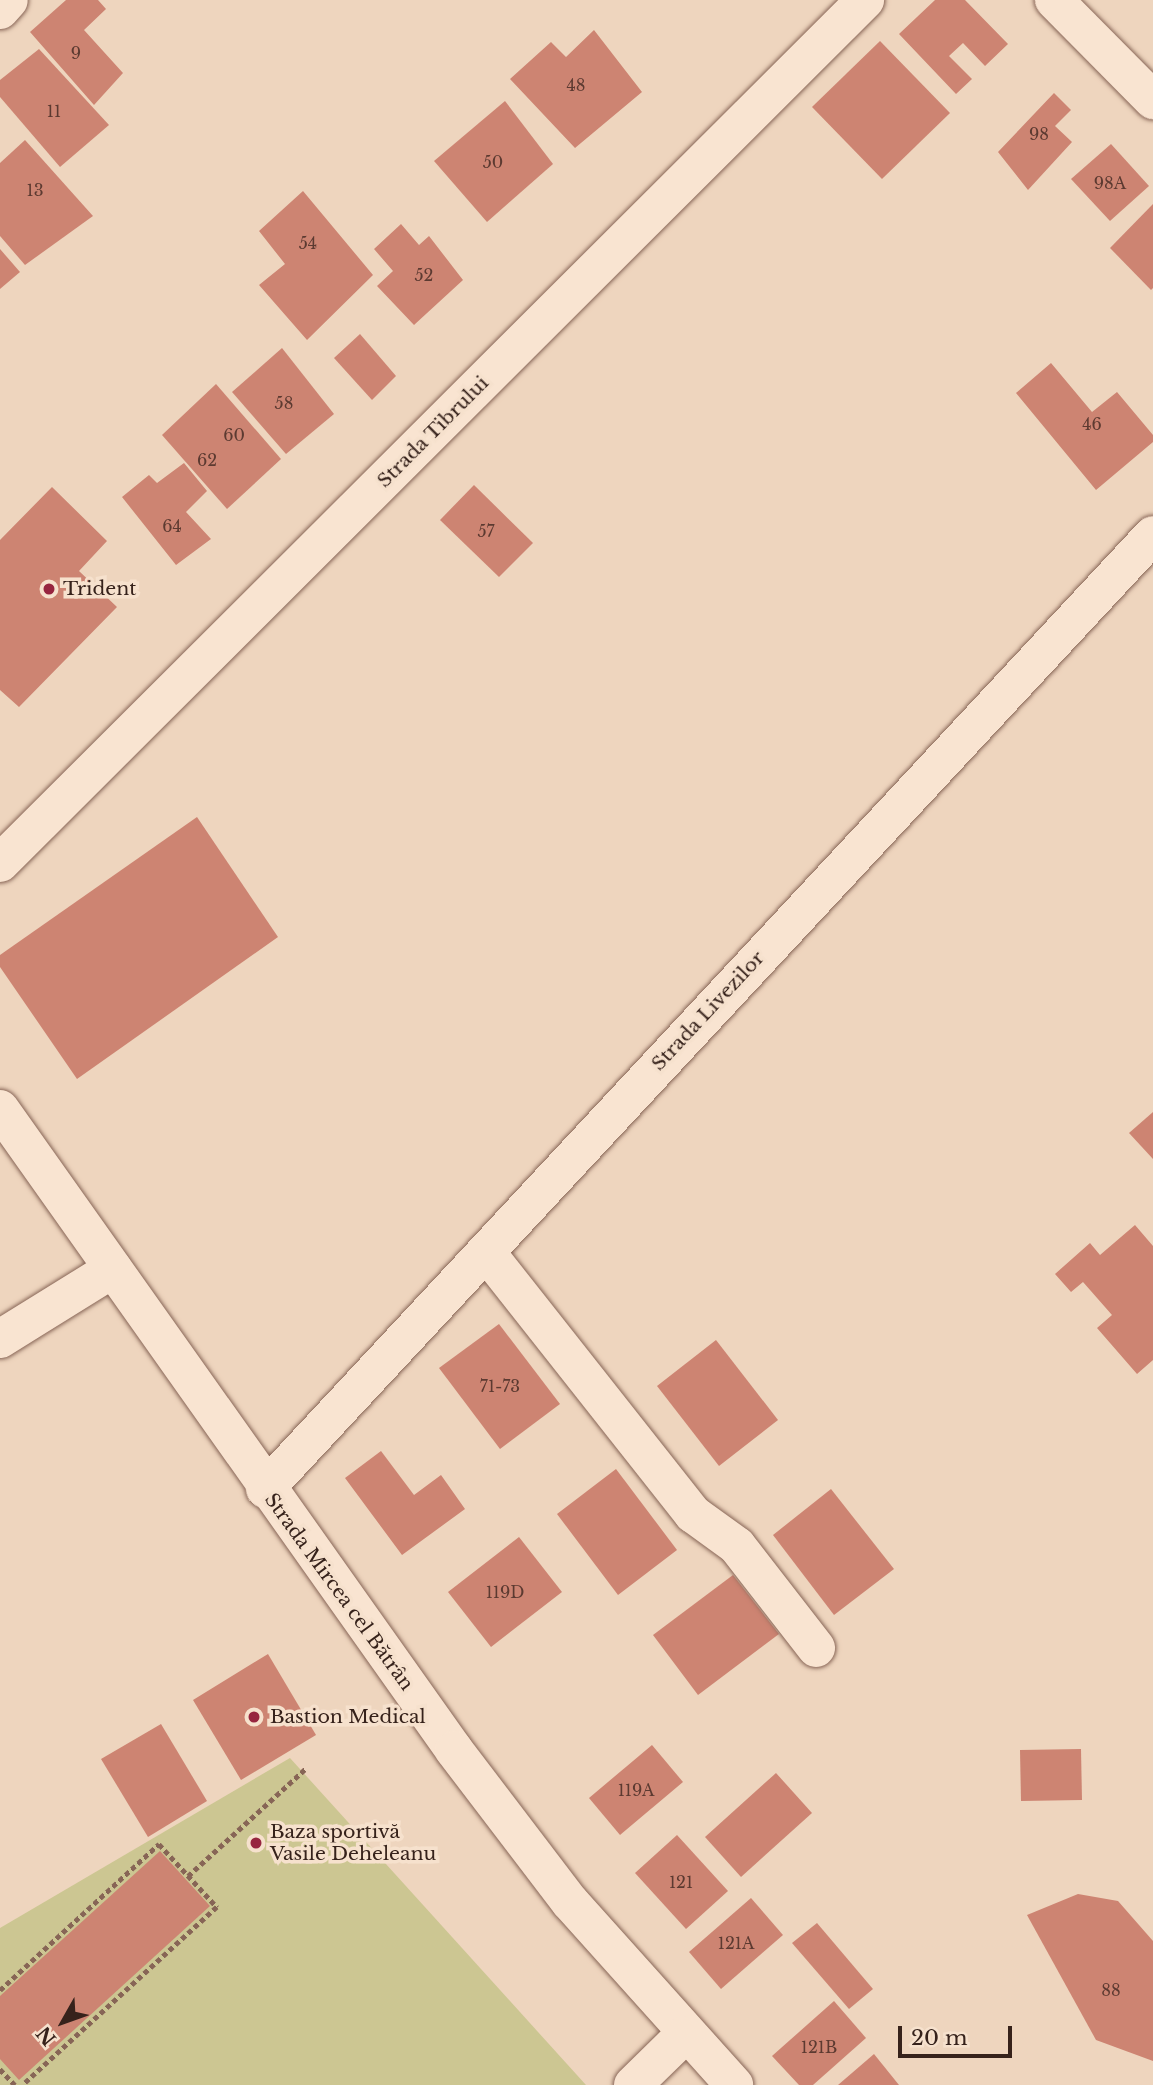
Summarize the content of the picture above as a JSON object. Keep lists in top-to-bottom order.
{
  "streets": {
    "street": ["Strada Tibrului", "Strada Livezilor", "Strada Mircea cel Bătrân"]
  },
  "crossings": [
    ["Strada Livezilor", "Strada Mircea cel Bătrân"]
  ],
  "places": ["Trident", "Bastion Medical", "Baza sportivă Vasile Deheleanu"],
  "house_numbers": [
    "9",
    "48",
    "11",
    "98",
    "50",
    "98A",
    "13",
    "54",
    "52",
    "58",
    "46",
    "60",
    "62",
    "64",
    "57",
    "71-73",
    "119D",
    "119A",
    "121",
    "121A",
    "88",
    "121B"
  ],
  "scale_bar": "20 m",
  "north": "bottom left"
}
